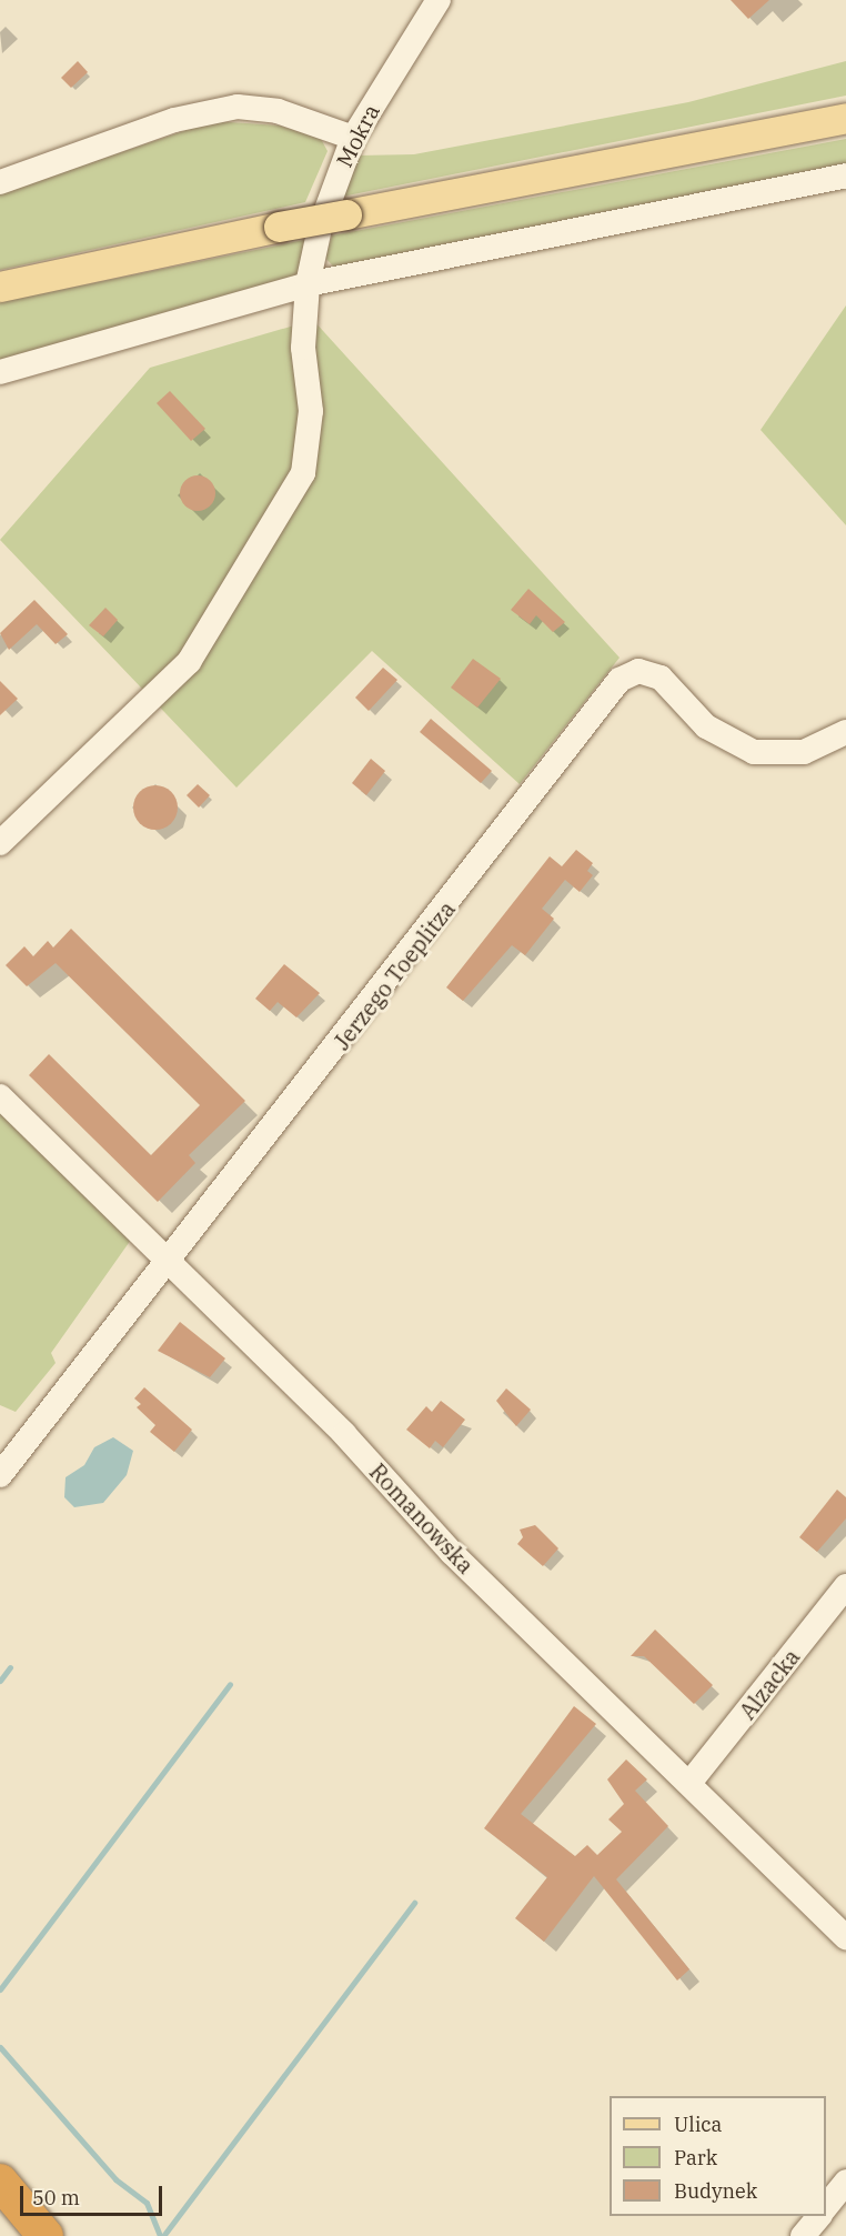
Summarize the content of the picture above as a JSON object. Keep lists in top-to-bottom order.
{
  "streets": {
    "street": [
      "Mokra",
      "Jerzego Toeplitza",
      "Romanowska",
      "Alzacka"
    ]
  },
  "crossings": [
    ["Jerzego Toeplitza", "Romanowska"],
    ["Romanowska", "Alzacka"]
  ],
  "legend": ["Ulica", "Park", "Budynek"],
  "scale_bar": "50 m"
}
